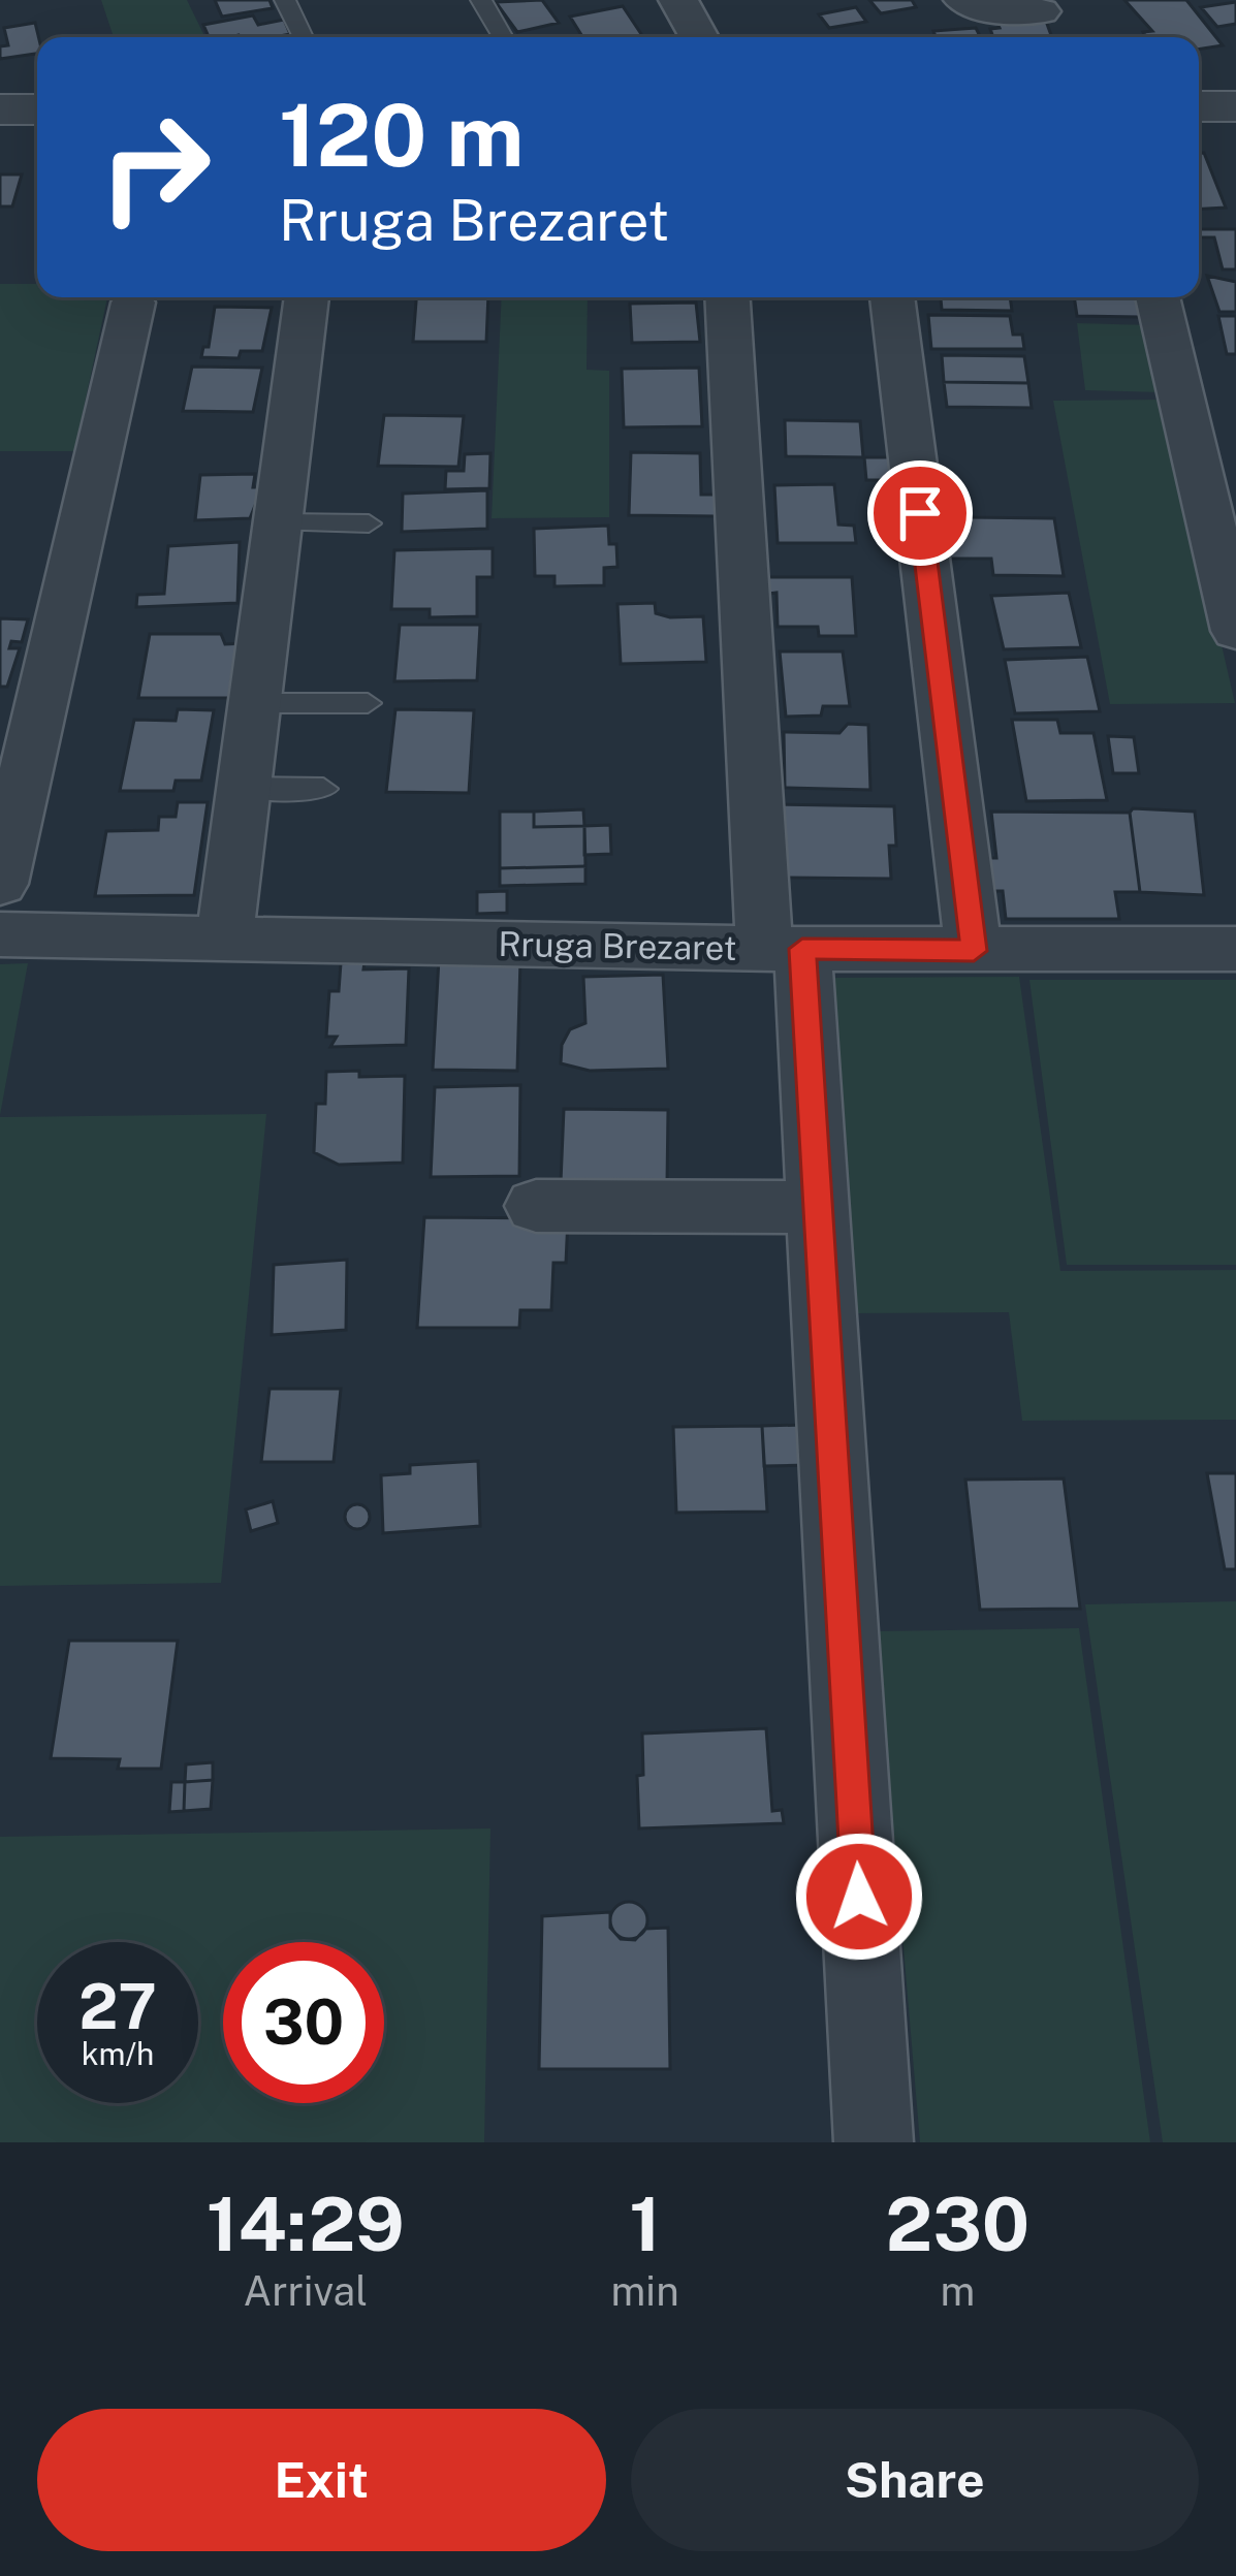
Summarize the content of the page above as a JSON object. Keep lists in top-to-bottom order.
{
  "streets": {
    "street": ["Rruga Brezaret"]
  },
  "page": {
    "turn": ["120 m", "Rruga Brezaret"],
    "speed": "27 km/h",
    "limit": "30",
    "eta": [
      "14:29",
      "Arrival",
      "1",
      "min",
      "230",
      "m"
    ],
    "buttons": ["Exit", "Share"]
  }
}
